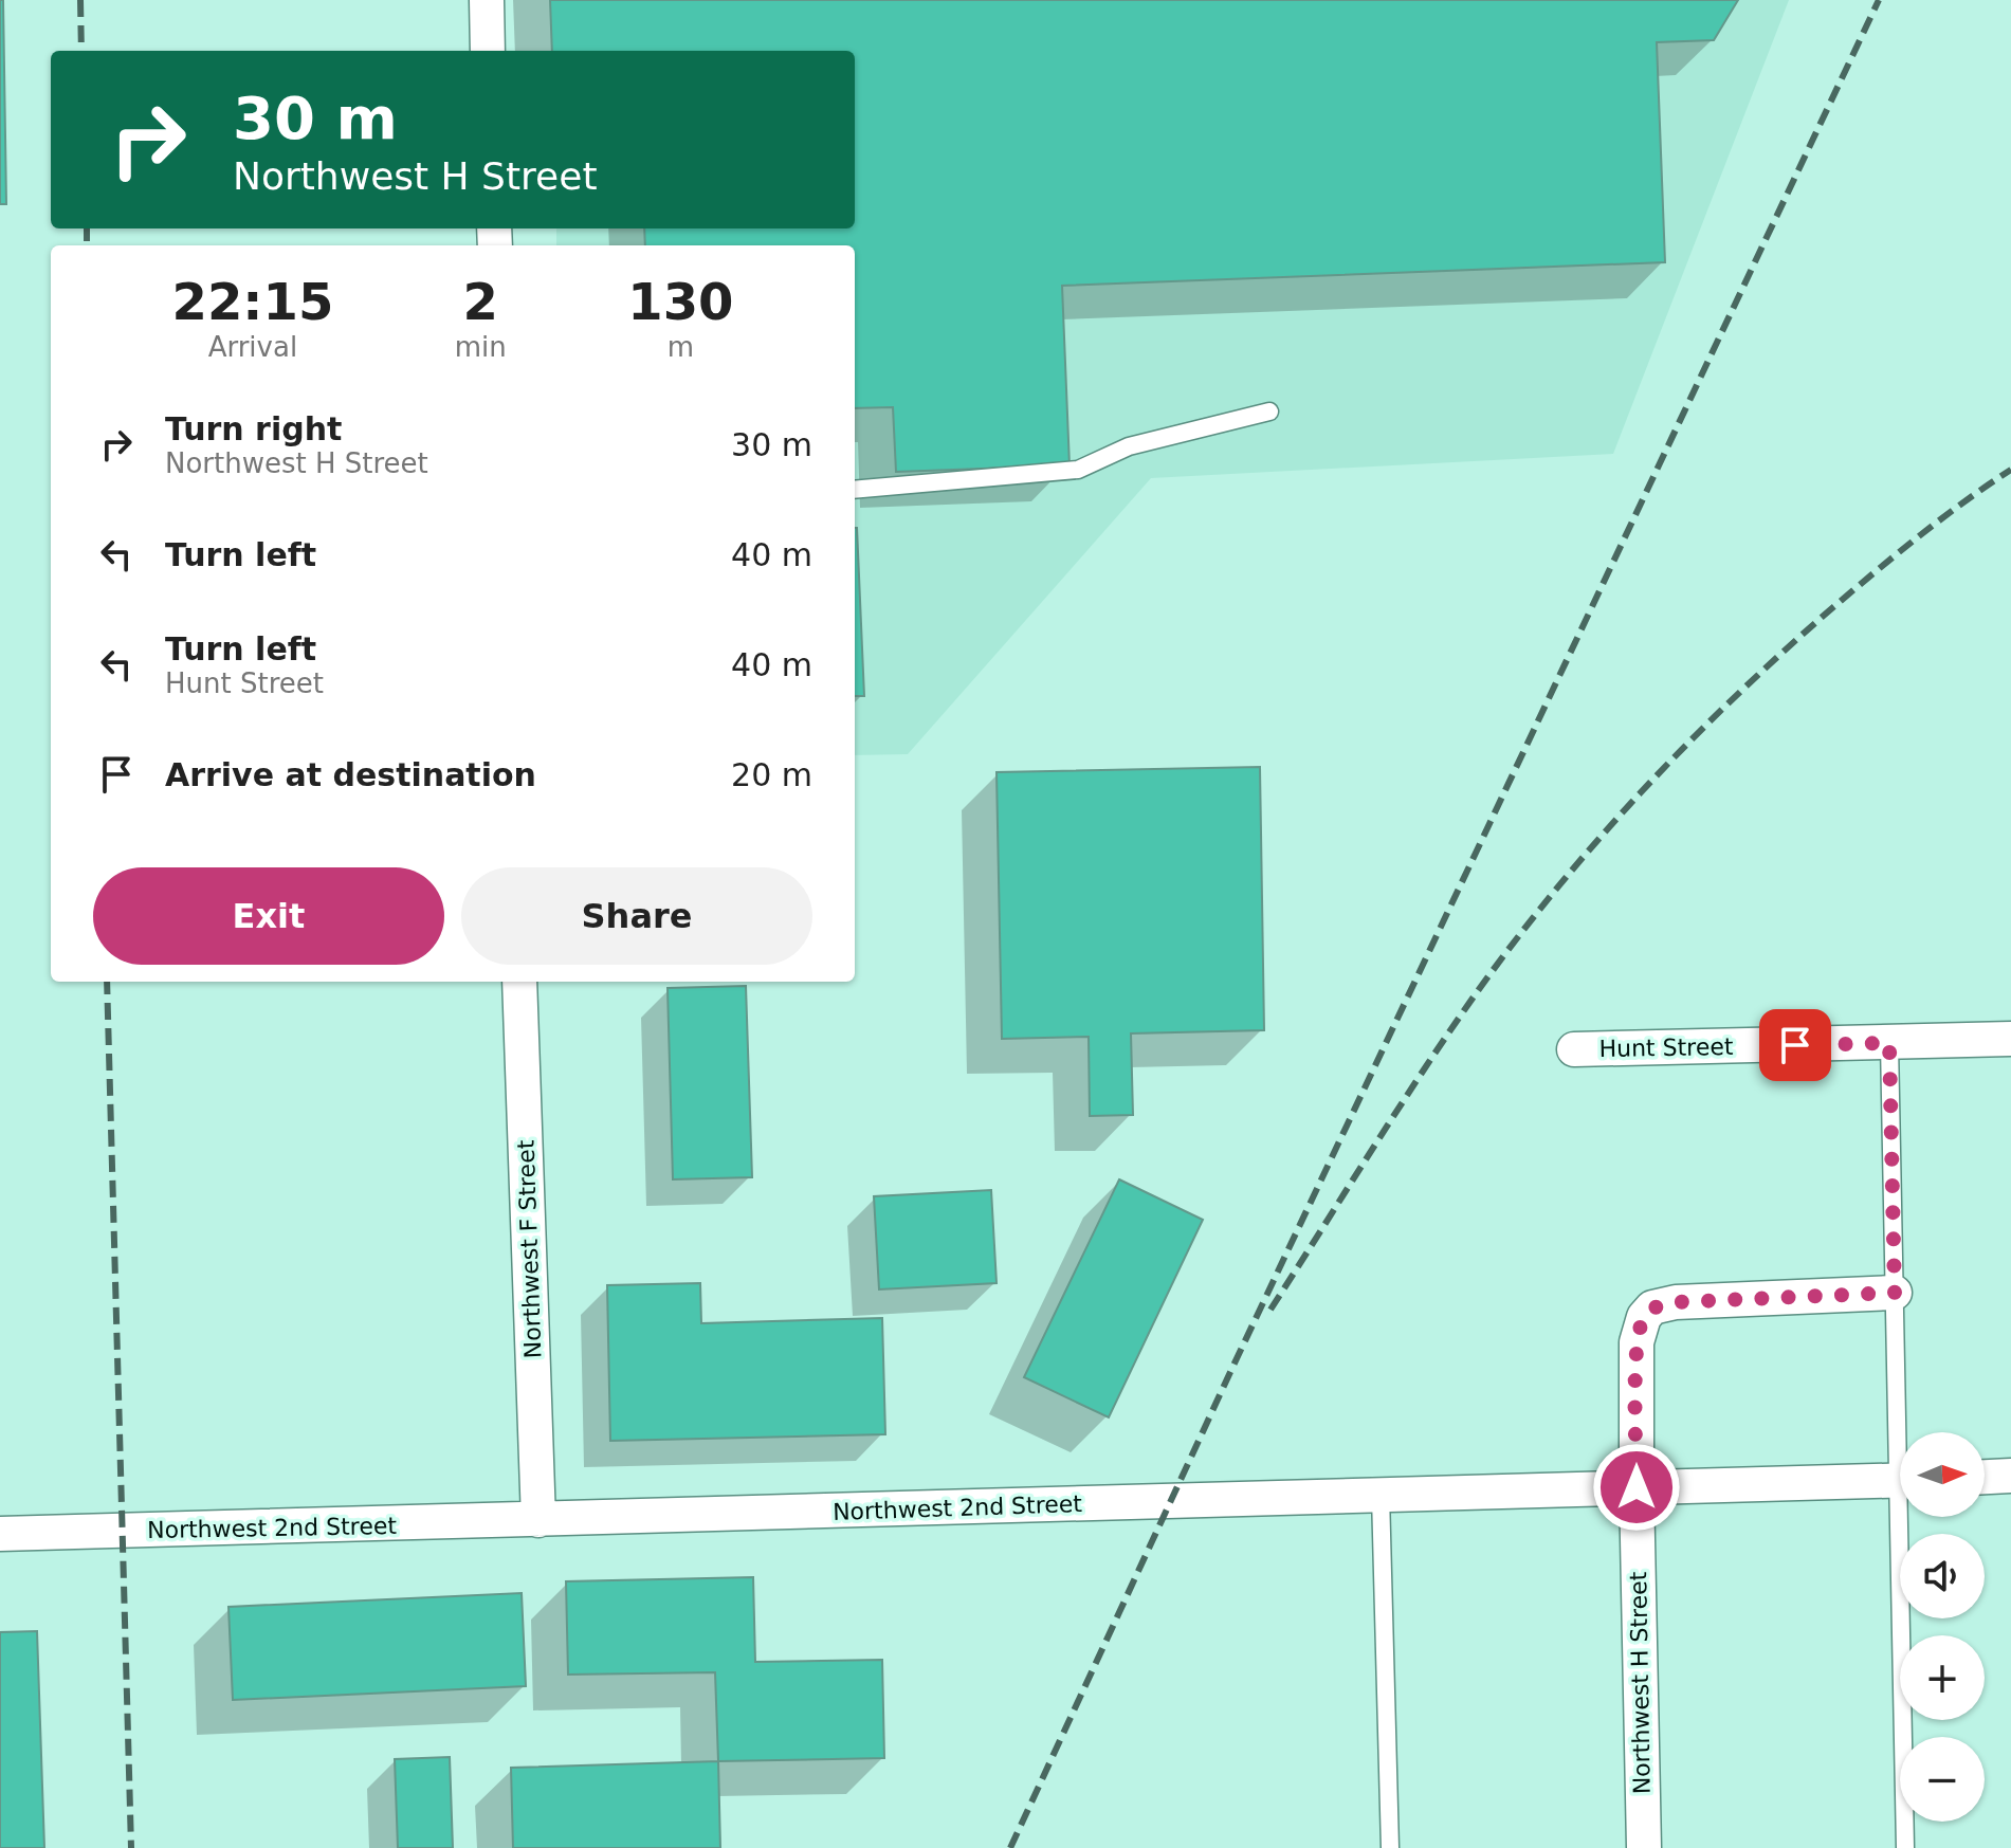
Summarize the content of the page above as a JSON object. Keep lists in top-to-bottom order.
{
  "streets": {
    "street": [
      "Hunt Street",
      "Northwest F Street",
      "Northwest 2nd Street",
      "Northwest H Street"
    ]
  },
  "crossings": [
    ["Northwest F Street", "Northwest 2nd Street"],
    ["Northwest 2nd Street", "Northwest H Street"]
  ],
  "north": "right",
  "page": {
    "turn": ["30 m", "Northwest H Street"],
    "eta": [
      "22:15",
      "Arrival",
      "2",
      "min",
      "130",
      "m"
    ],
    "list": [
      {
        "name": "Turn right",
        "note": "Northwest H Street",
        "value": "30 m"
      },
      {
        "name": "Turn left",
        "value": "40 m"
      },
      {
        "name": "Turn left",
        "note": "Hunt Street",
        "value": "40 m"
      },
      {
        "name": "Arrive at destination",
        "value": "20 m"
      }
    ],
    "buttons": ["Exit", "Share"],
    "map_buttons": ["+", "−"]
  }
}
